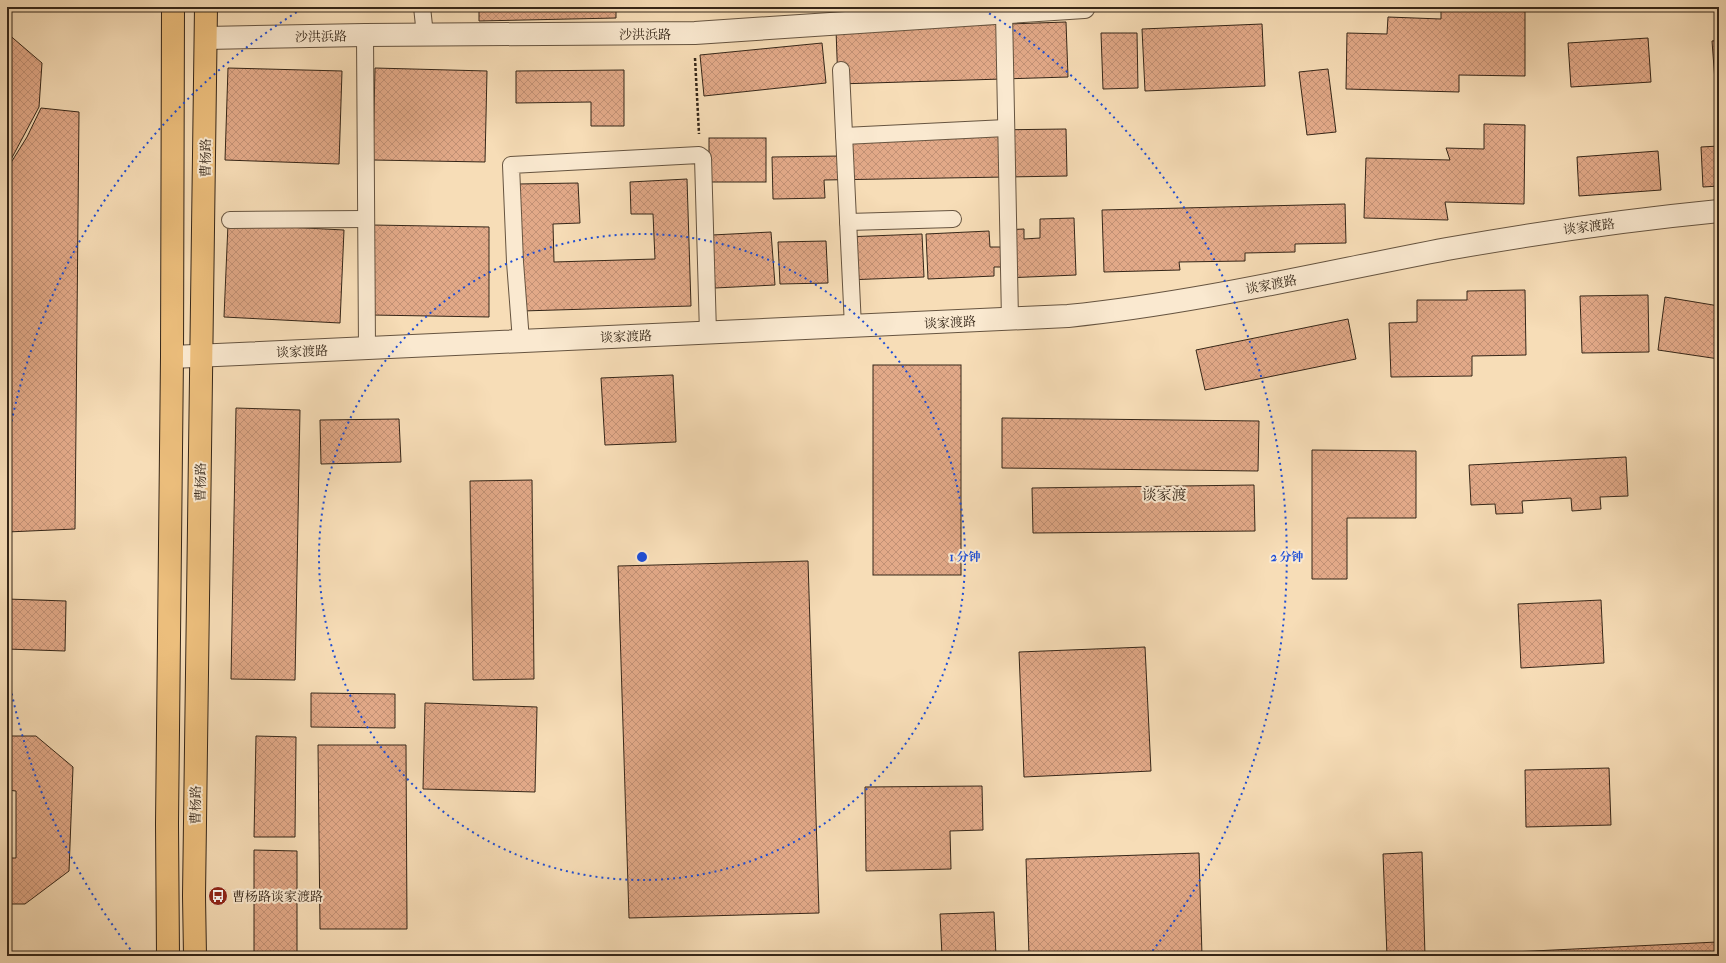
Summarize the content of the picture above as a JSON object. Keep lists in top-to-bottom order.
{
  "streets": {
    "main road": ["曹杨路"],
    "street": ["沙洪浜路", "谈家渡路"]
  },
  "crossings": [
    ["沙洪浜路", "曹杨路"],
    ["曹杨路", "谈家渡路"]
  ],
  "districts": ["谈家渡"],
  "places": {
    "bus stop": ["曹杨路谈家渡路"]
  },
  "rings": ["1 分钟", "2 分钟"]
}
